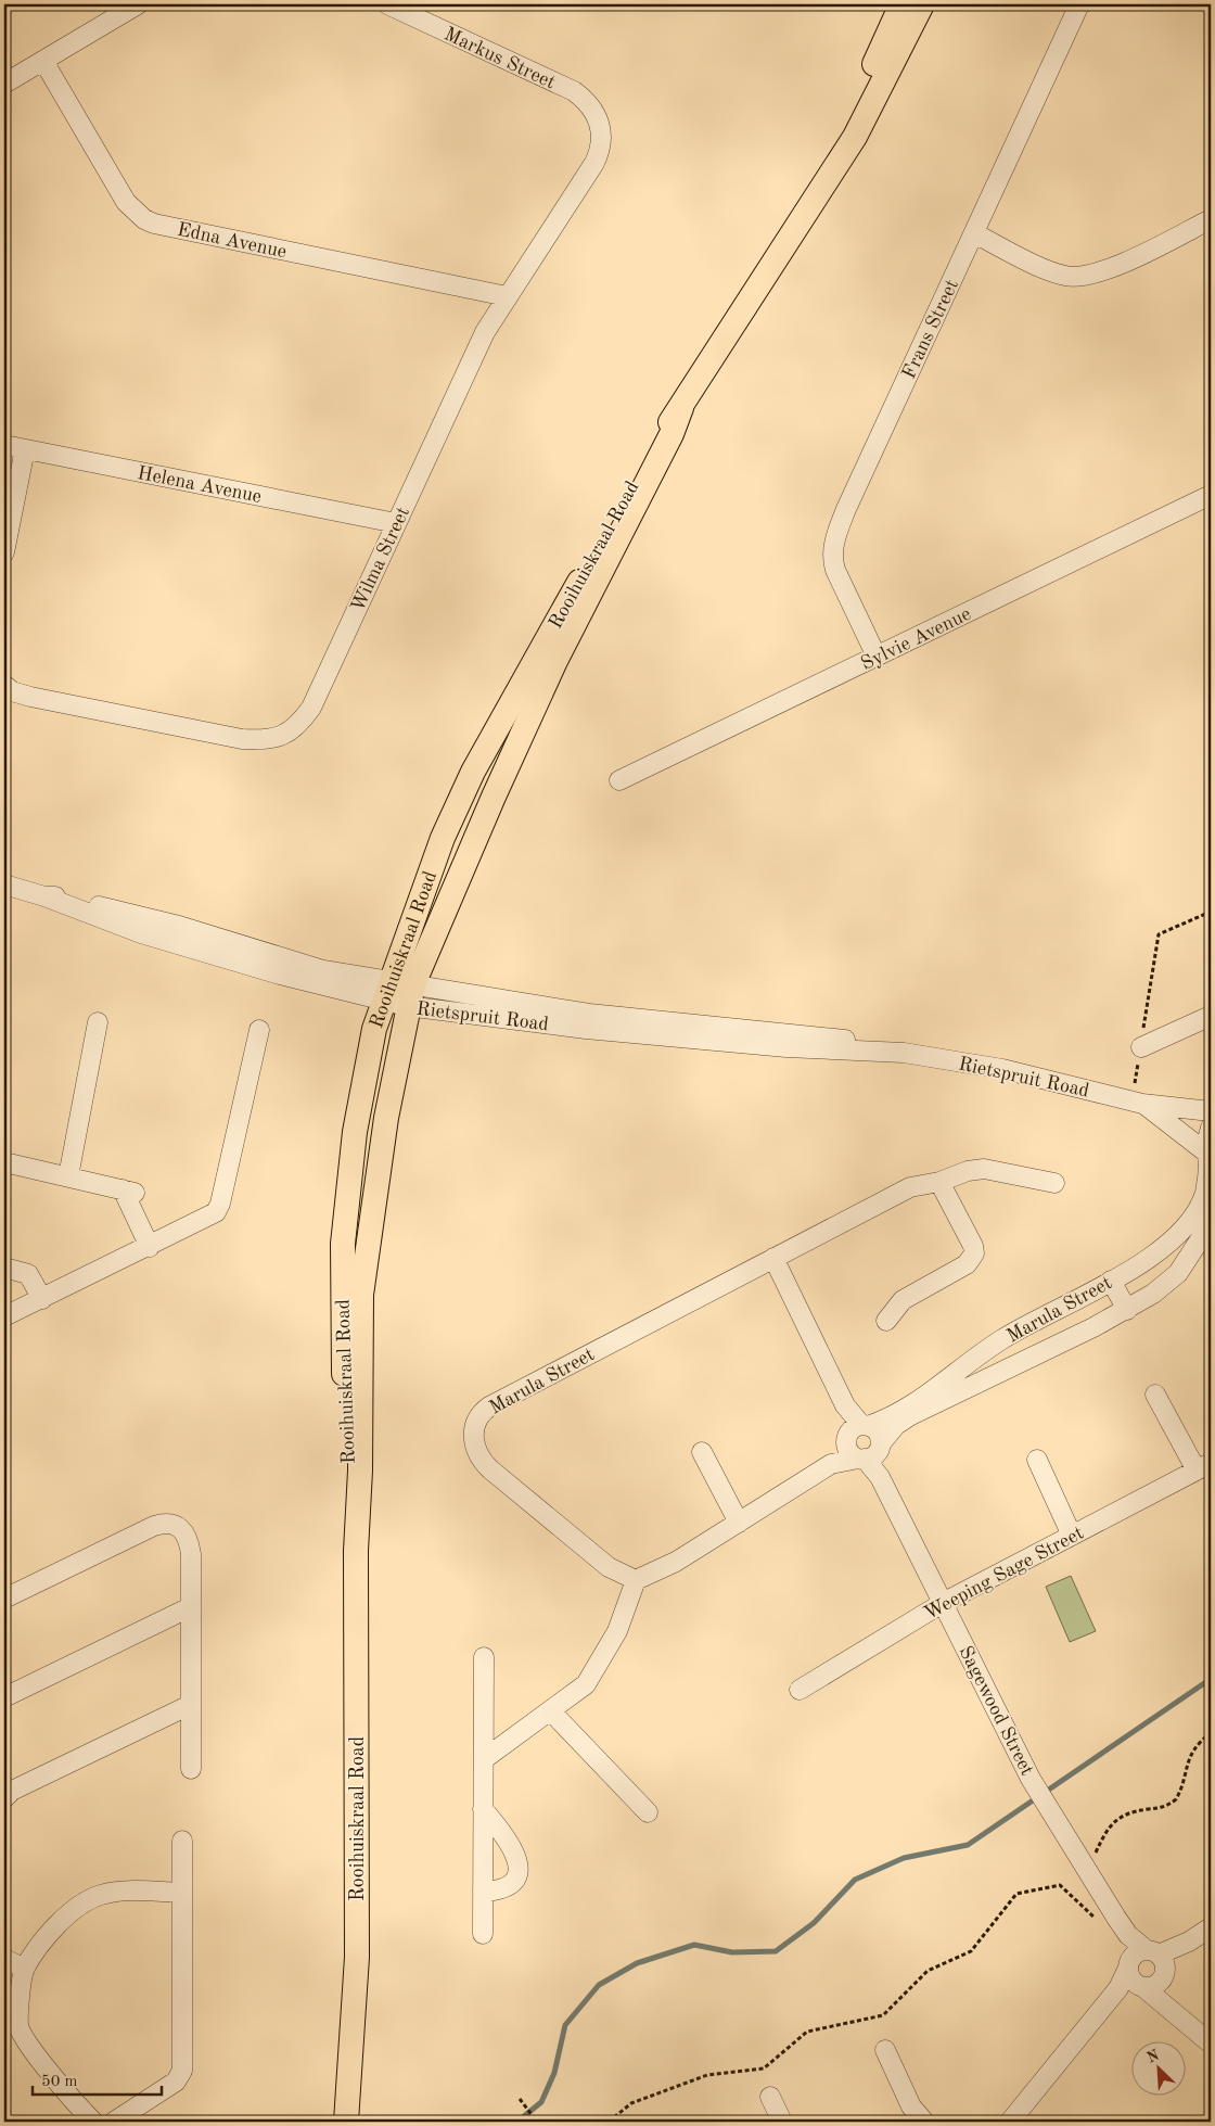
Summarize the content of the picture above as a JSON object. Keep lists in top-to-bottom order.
{
  "streets": {
    "main road": ["Rooihuiskraal Road"],
    "street": [
      "Markus Street",
      "Edna Avenue",
      "Frans Street",
      "Helena Avenue",
      "Wilma Street",
      "Sylvie Avenue",
      "Rietspruit Road",
      "Marula Street",
      "Weeping Sage Street",
      "Sagewood Street"
    ]
  },
  "crossings": [
    ["Markus Street", "Wilma Street"],
    ["Edna Avenue", "Wilma Street"],
    ["Frans Street", "Sylvie Avenue"],
    ["Helena Avenue", "Wilma Street"],
    ["Rooihuiskraal Road", "Rietspruit Road"],
    ["Rietspruit Road", "Marula Street"],
    ["Marula Street", "Sagewood Street"],
    ["Weeping Sage Street", "Sagewood Street"]
  ],
  "scale_bar": "50 m",
  "north": "top left"
}
